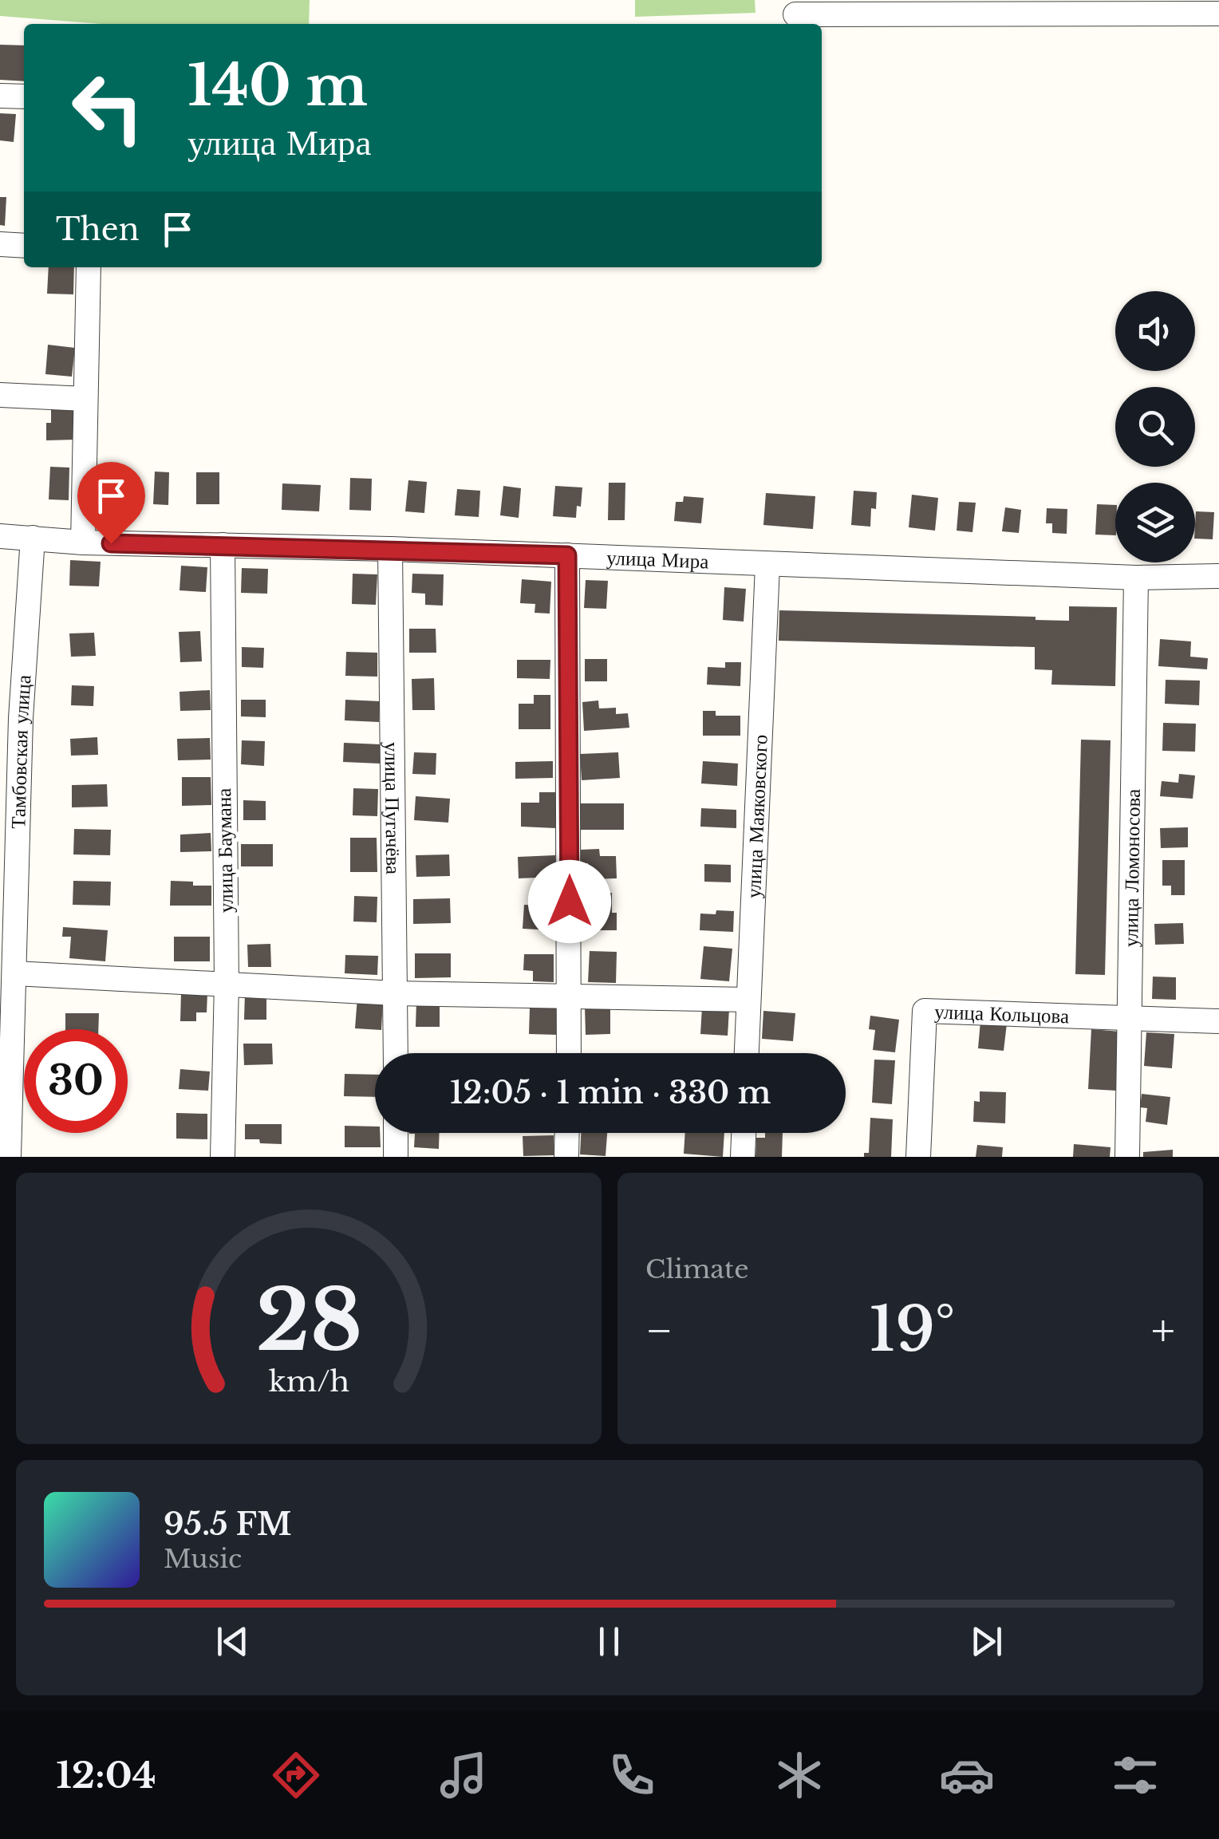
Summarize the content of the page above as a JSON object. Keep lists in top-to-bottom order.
{
  "streets": {
    "street": [
      "улица Мира",
      "Тамбовская улица",
      "улица Пугачёва",
      "улица Маяковского",
      "улица Баумана",
      "улица Ломоносова",
      "улица Кольцова"
    ]
  },
  "crossings": [
    ["улица Мира", "Тамбовская улица"],
    ["улица Мира", "улица Пугачёва"],
    ["улица Мира", "улица Маяковского"],
    ["улица Мира", "улица Баумана"],
    ["улица Мира", "улица Ломоносова"],
    ["улица Ломоносова", "улица Кольцова"]
  ],
  "page": {
    "turn": ["140 m", "улица Мира"],
    "then": "Then",
    "limit": "30",
    "trip": "12:05 · 1 min · 330 m",
    "tile": "Climate",
    "heat": ["−", "19°", "+"],
    "song": ["95.5 FM", "Music"],
    "tabs": "12:04",
    "gauge": ["28", "km/h"]
  }
}
